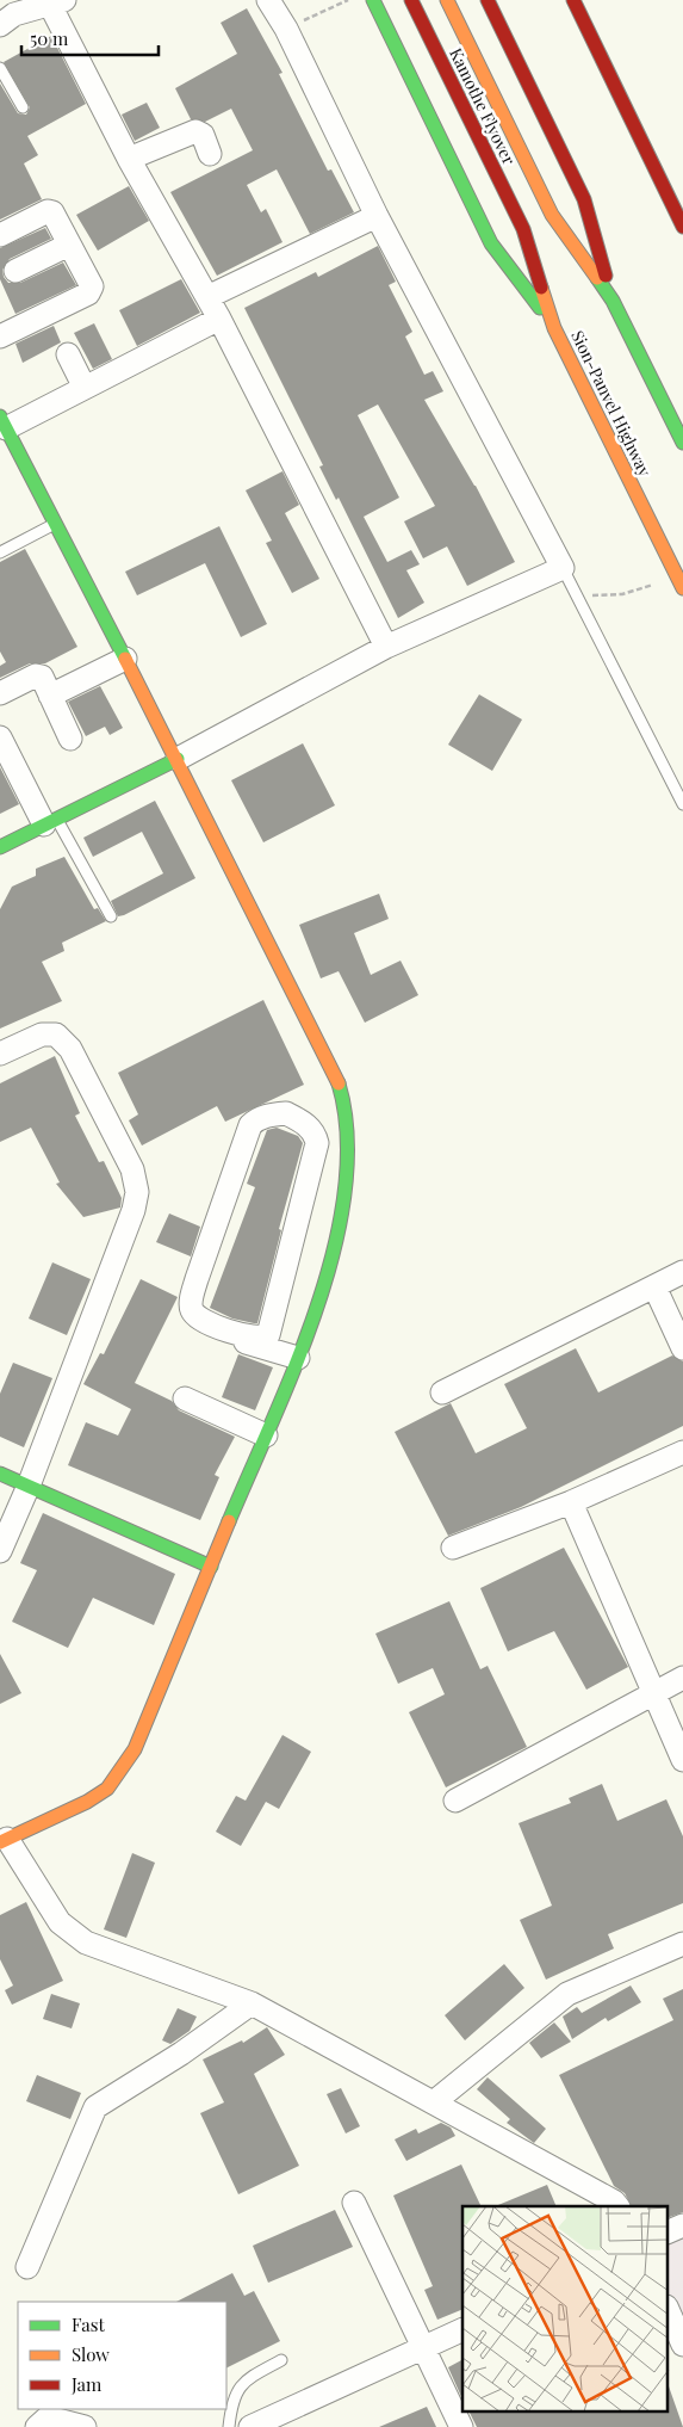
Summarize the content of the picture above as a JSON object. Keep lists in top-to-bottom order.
{
  "streets": {
    "main road": ["Kamothe Flyover", "Sion-Panvel Highway"]
  },
  "crossings": [
    ["Kamothe Flyover", "Sion-Panvel Highway"]
  ],
  "legend": ["Fast", "Slow", "Jam"],
  "scale_bar": "50 m"
}
